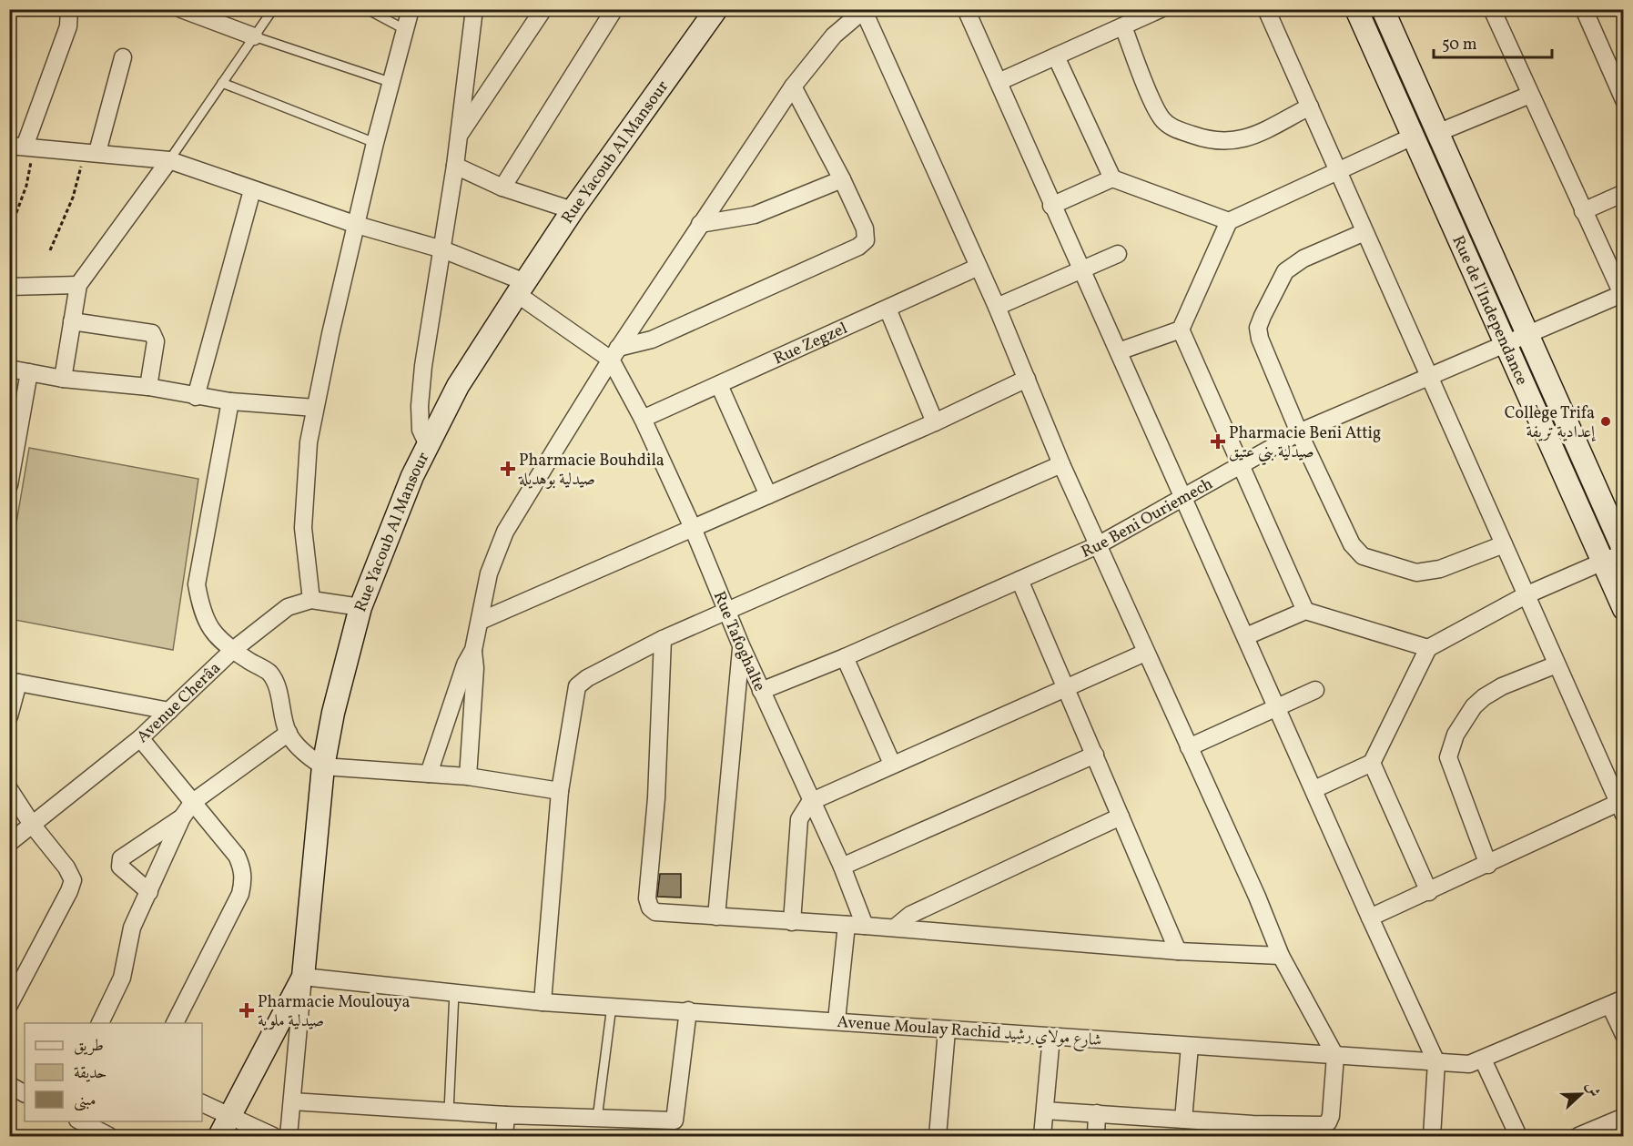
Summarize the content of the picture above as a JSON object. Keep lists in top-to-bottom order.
{
  "streets": {
    "main road": ["Rue Yacoub Al Mansour", "Rue de l'Independance"],
    "street": [
      "Rue Zegzel",
      "Rue Beni Ouriemech",
      "Rue Tafoghalte",
      "Avenue Cherâa",
      "Avenue Moulay Rachid شارع مولاي رشيد"
    ]
  },
  "crossings": [
    ["Rue Yacoub Al Mansour", "Avenue Cherâa"],
    ["Rue Yacoub Al Mansour", "Avenue Moulay Rachid شارع مولاي رشيد"],
    ["Rue de l'Independance", "Rue Beni Ouriemech"],
    ["Rue Zegzel", "Rue Tafoghalte"],
    ["Rue Beni Ouriemech", "Rue Tafoghalte"]
  ],
  "places": {
    "other": ["Collège Trifa إعدادية تريفة"],
    "health": ["Pharmacie Beni Attig صيدلية بني عتيق", "Pharmacie Bouhdila صيدلية بوهديلة", "Pharmacie Moulouya صيدلية ملوية"]
  },
  "legend": ["طريق", "حديقة", "مبنى"],
  "scale_bar": "50 m",
  "north": "right"
}
